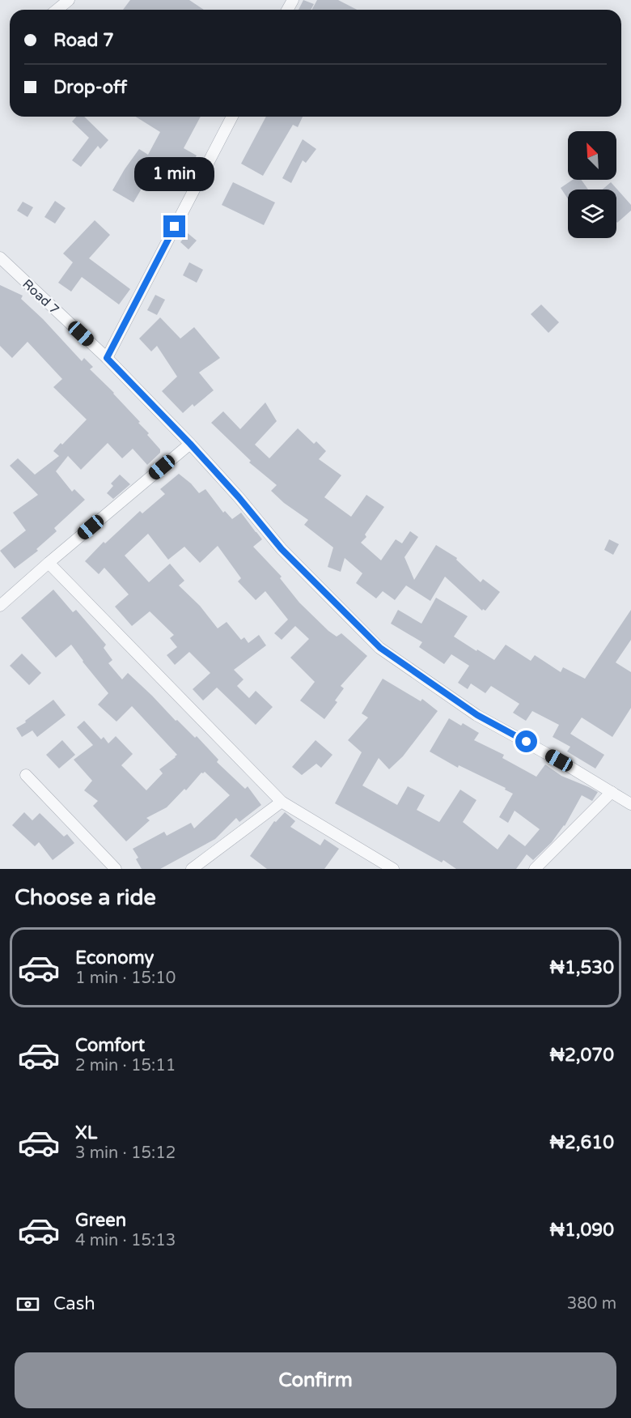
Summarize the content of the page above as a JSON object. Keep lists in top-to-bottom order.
{
  "streets": {
    "street": ["Road 7"]
  },
  "north": "top left",
  "page": {
    "banner": ["Road 7", "Drop-off"],
    "bubble": "1 min",
    "heading": "Choose a ride",
    "list": [
      {
        "name": "Economy",
        "note": "1 min · 15:10",
        "value": "₦1,530"
      },
      {
        "name": "Comfort",
        "note": "2 min · 15:11",
        "value": "₦2,070"
      },
      {
        "name": "XL",
        "note": "3 min · 15:12",
        "value": "₦2,610"
      },
      {
        "name": "Green",
        "note": "4 min · 15:13",
        "value": "₦1,090"
      }
    ],
    "pay": ["Cash", "380 m"],
    "buttons": "Confirm"
  }
}
